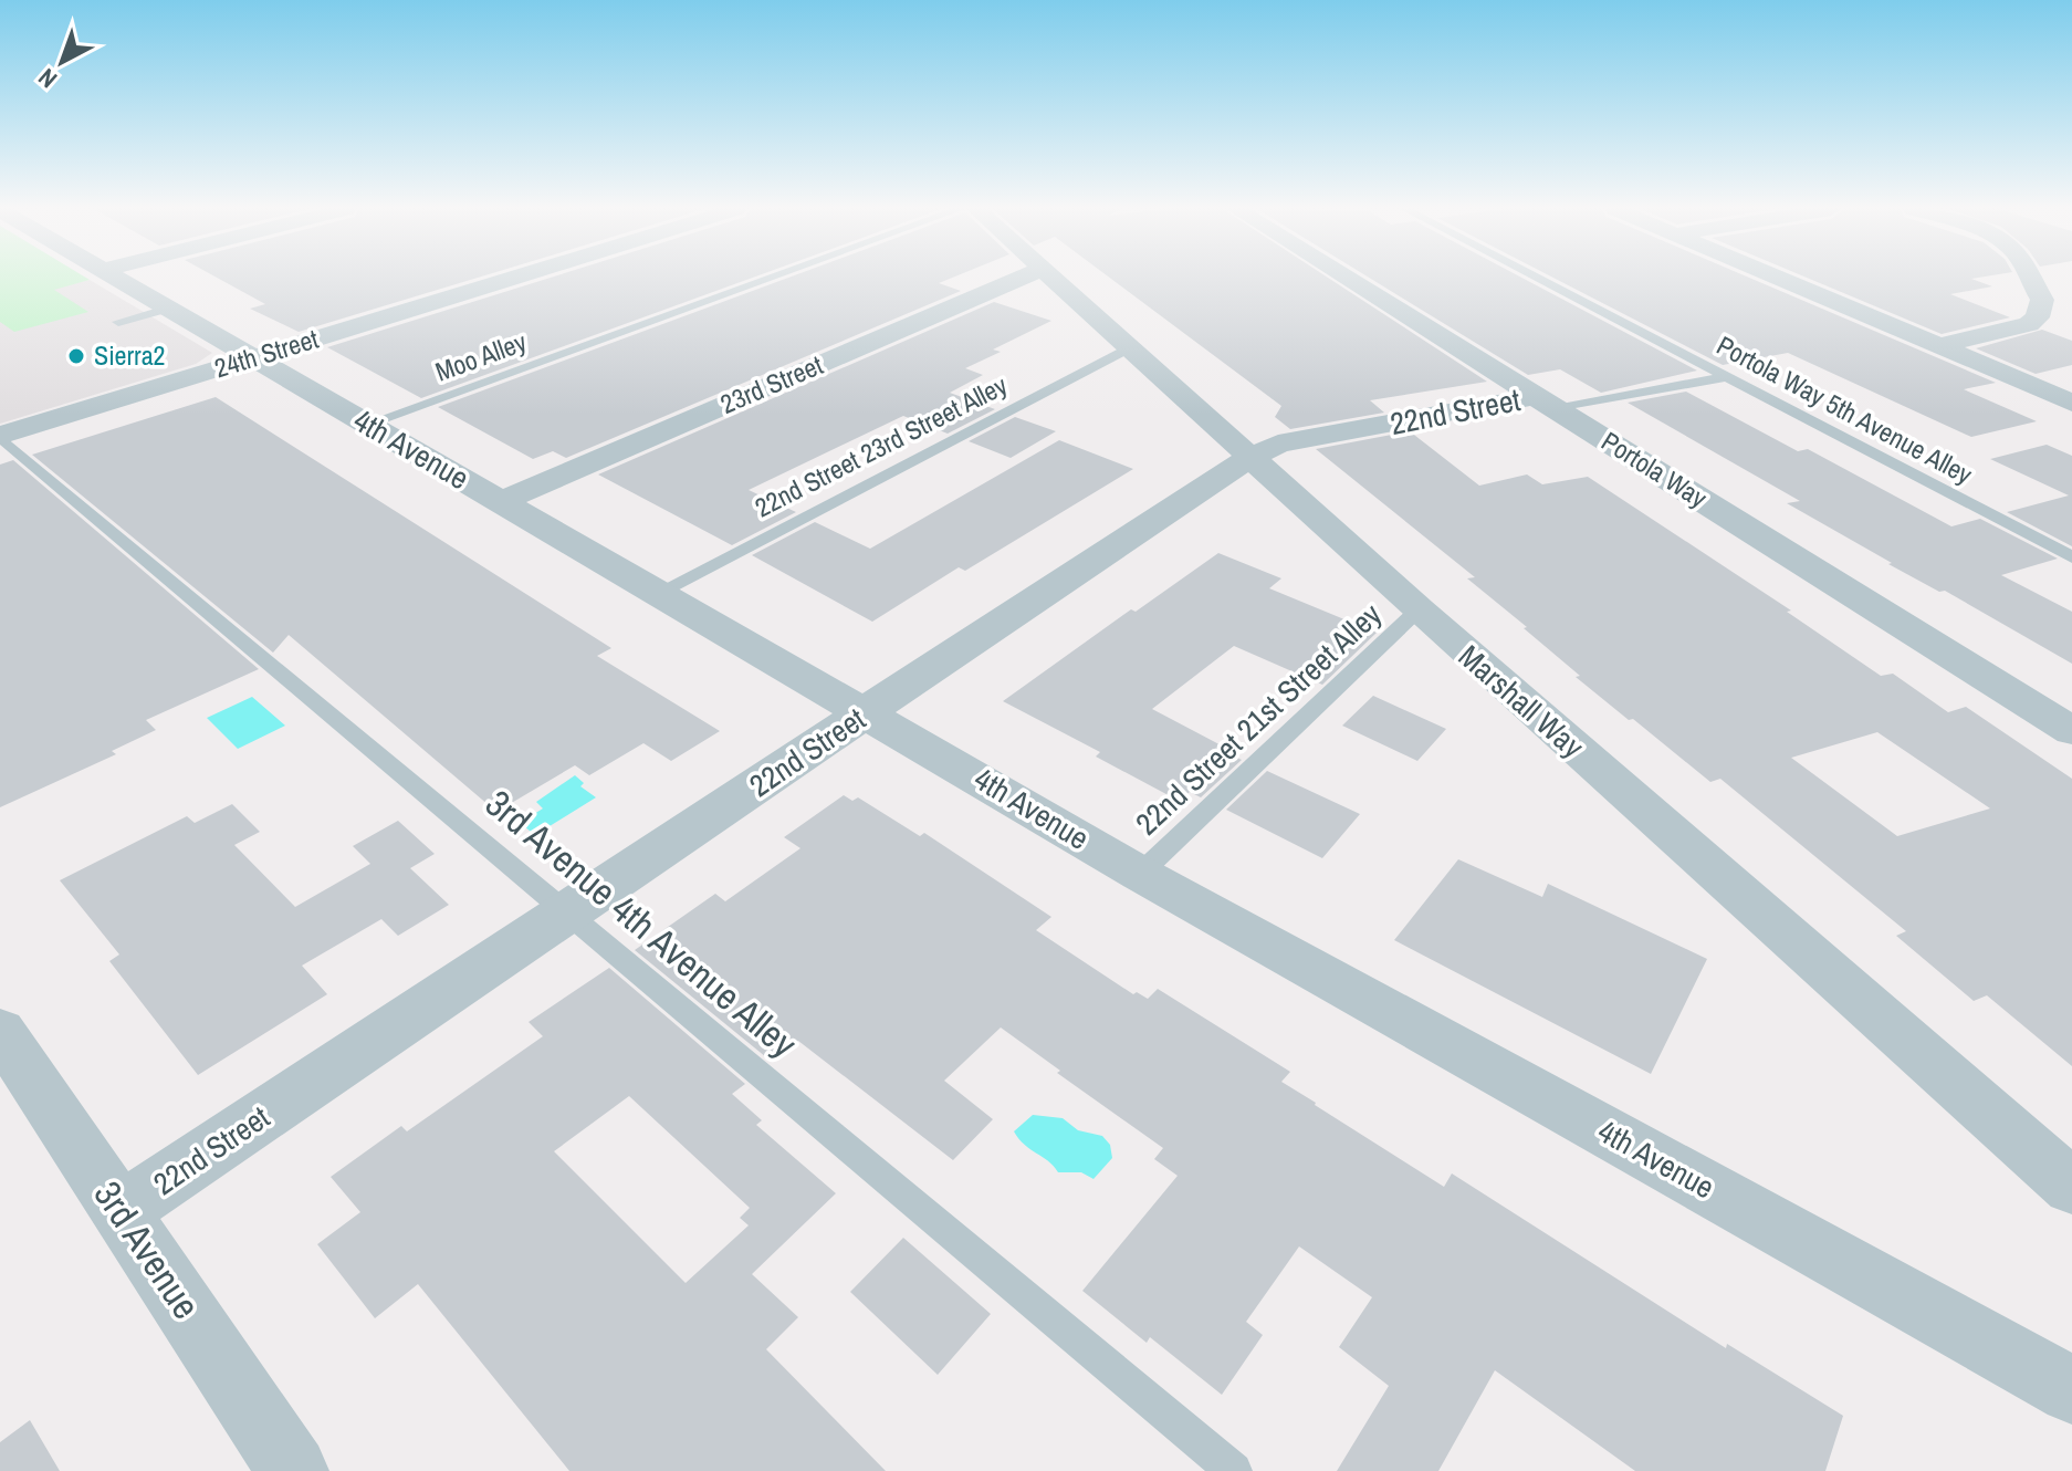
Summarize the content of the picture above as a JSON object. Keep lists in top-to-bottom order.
{
  "streets": {
    "street": [
      "24th Street",
      "23rd Street",
      "22nd Street",
      "4th Avenue",
      "Portola Way",
      "Marshall Way",
      "3rd Avenue"
    ],
    "lane": [
      "Moo Alley",
      "Portola Way 5th Avenue Alley",
      "22nd Street 23rd Street Alley",
      "22nd Street 21st Street Alley",
      "3rd Avenue 4th Avenue Alley"
    ]
  },
  "crossings": [
    ["24th Street", "4th Avenue"],
    ["24th Street", "3rd Avenue 4th Avenue Alley"],
    ["Moo Alley", "4th Avenue"],
    ["23rd Street", "4th Avenue"],
    ["22nd Street", "4th Avenue"],
    ["22nd Street", "Portola Way"],
    ["22nd Street", "Marshall Way"],
    ["22nd Street", "3rd Avenue 4th Avenue Alley"],
    ["22nd Street", "3rd Avenue"],
    ["22nd Street 23rd Street Alley", "4th Avenue"],
    ["22nd Street 23rd Street Alley", "Marshall Way"],
    ["4th Avenue", "22nd Street 21st Street Alley"],
    ["Marshall Way", "22nd Street 21st Street Alley"]
  ],
  "places": ["Sierra2"],
  "north": "bottom left"
}
